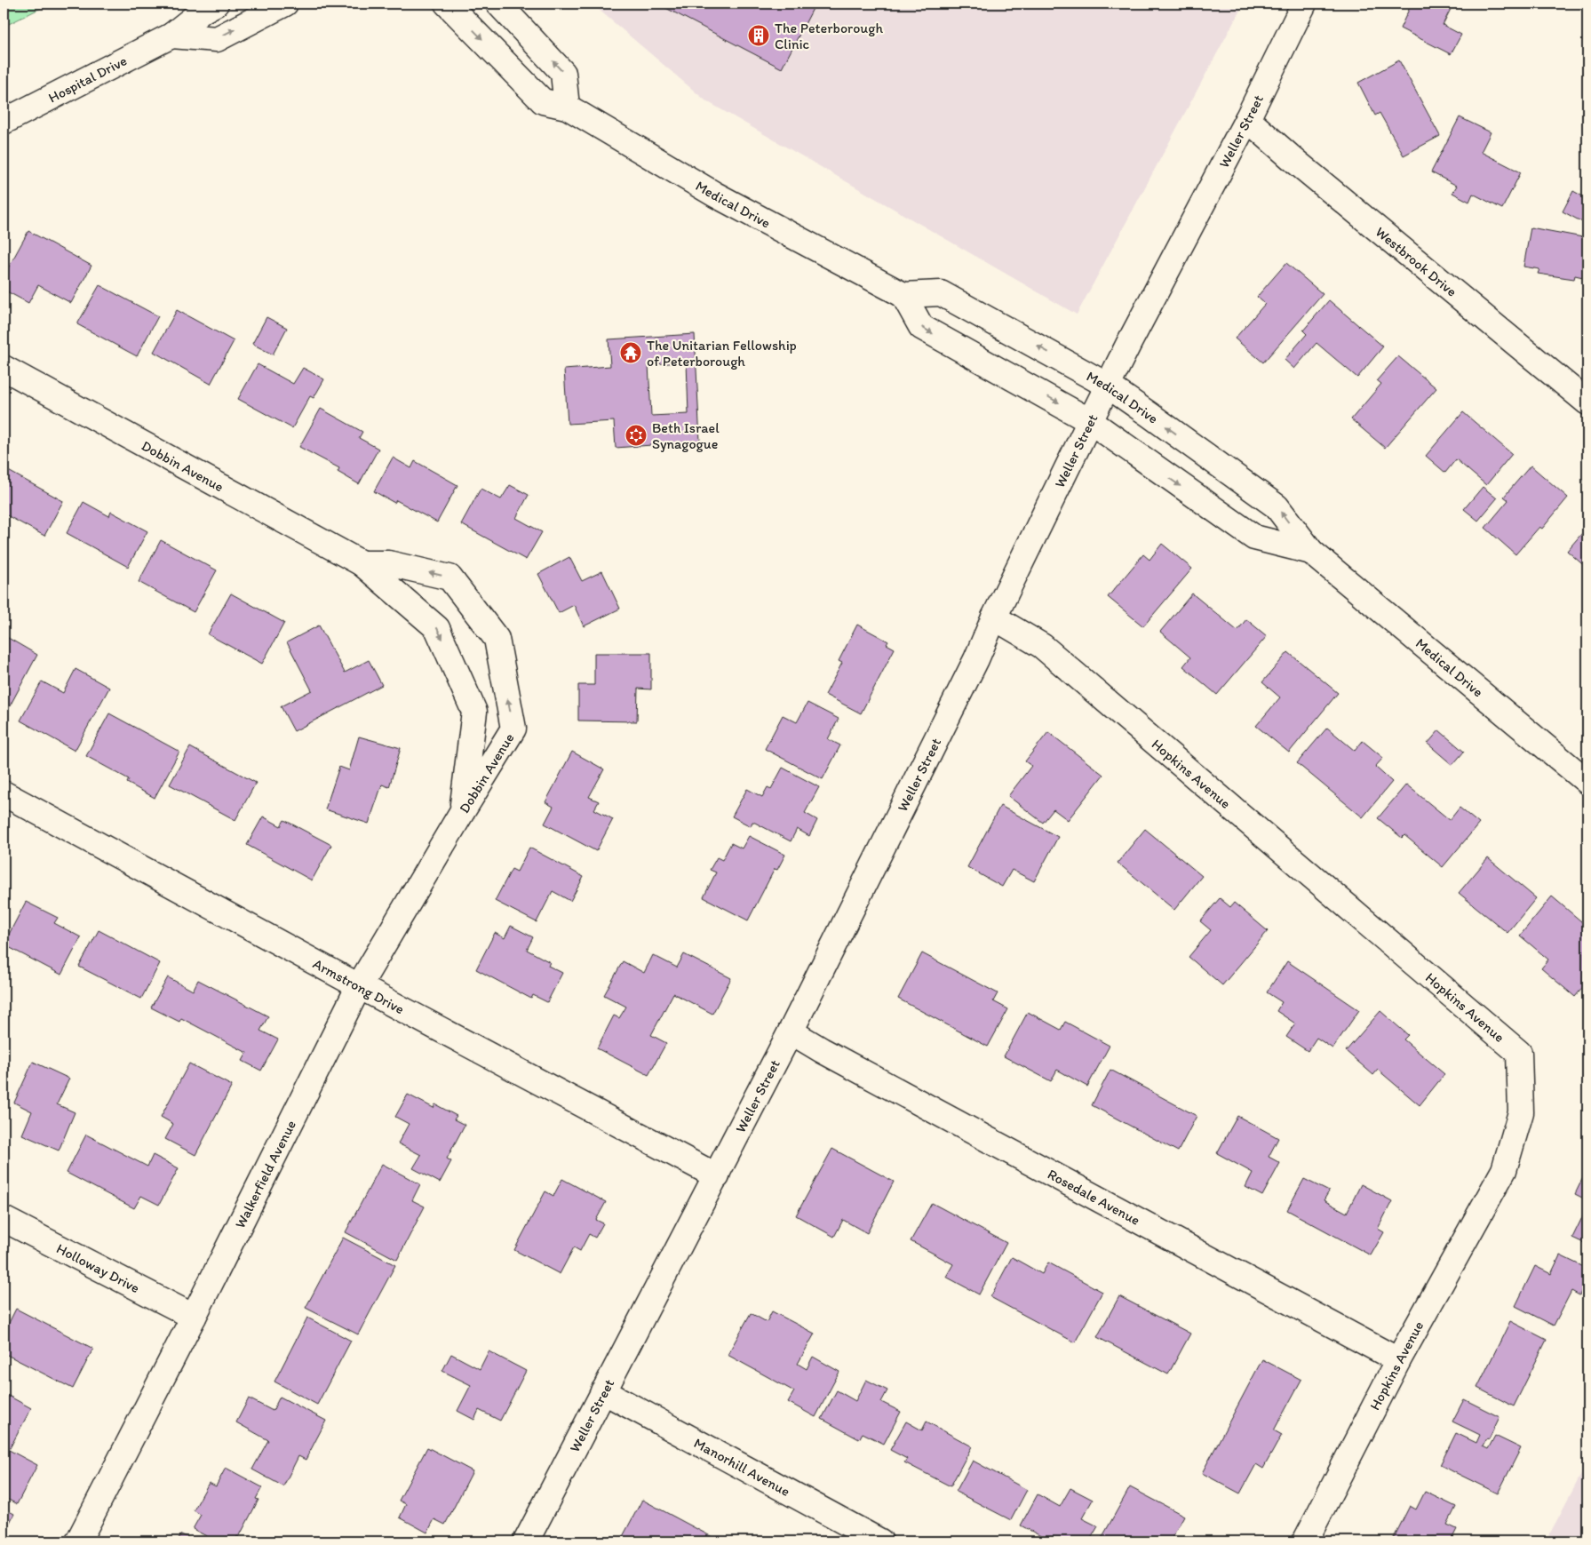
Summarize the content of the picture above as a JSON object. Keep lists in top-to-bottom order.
{
  "streets": {
    "street": [
      "Hospital Drive",
      "Weller Street",
      "Medical Drive",
      "Westbrook Drive",
      "Dobbin Avenue",
      "Hopkins Avenue",
      "Armstrong Drive",
      "Walkerfield Avenue",
      "Rosedale Avenue",
      "Holloway Drive",
      "Manorhill Avenue"
    ]
  },
  "crossings": [
    ["Weller Street", "Medical Drive"],
    ["Weller Street", "Westbrook Drive"],
    ["Weller Street", "Hopkins Avenue"],
    ["Weller Street", "Armstrong Drive"],
    ["Weller Street", "Rosedale Avenue"],
    ["Weller Street", "Manorhill Avenue"],
    ["Dobbin Avenue", "Walkerfield Avenue"],
    ["Hopkins Avenue", "Rosedale Avenue"],
    ["Armstrong Drive", "Walkerfield Avenue"],
    ["Walkerfield Avenue", "Holloway Drive"]
  ],
  "places": {
    "building": ["The Peterborough Clinic"],
    "temple": ["The Unitarian Fellowship of Peterborough"],
    "synagogue": ["Beth Israel Synagogue"]
  }
}
